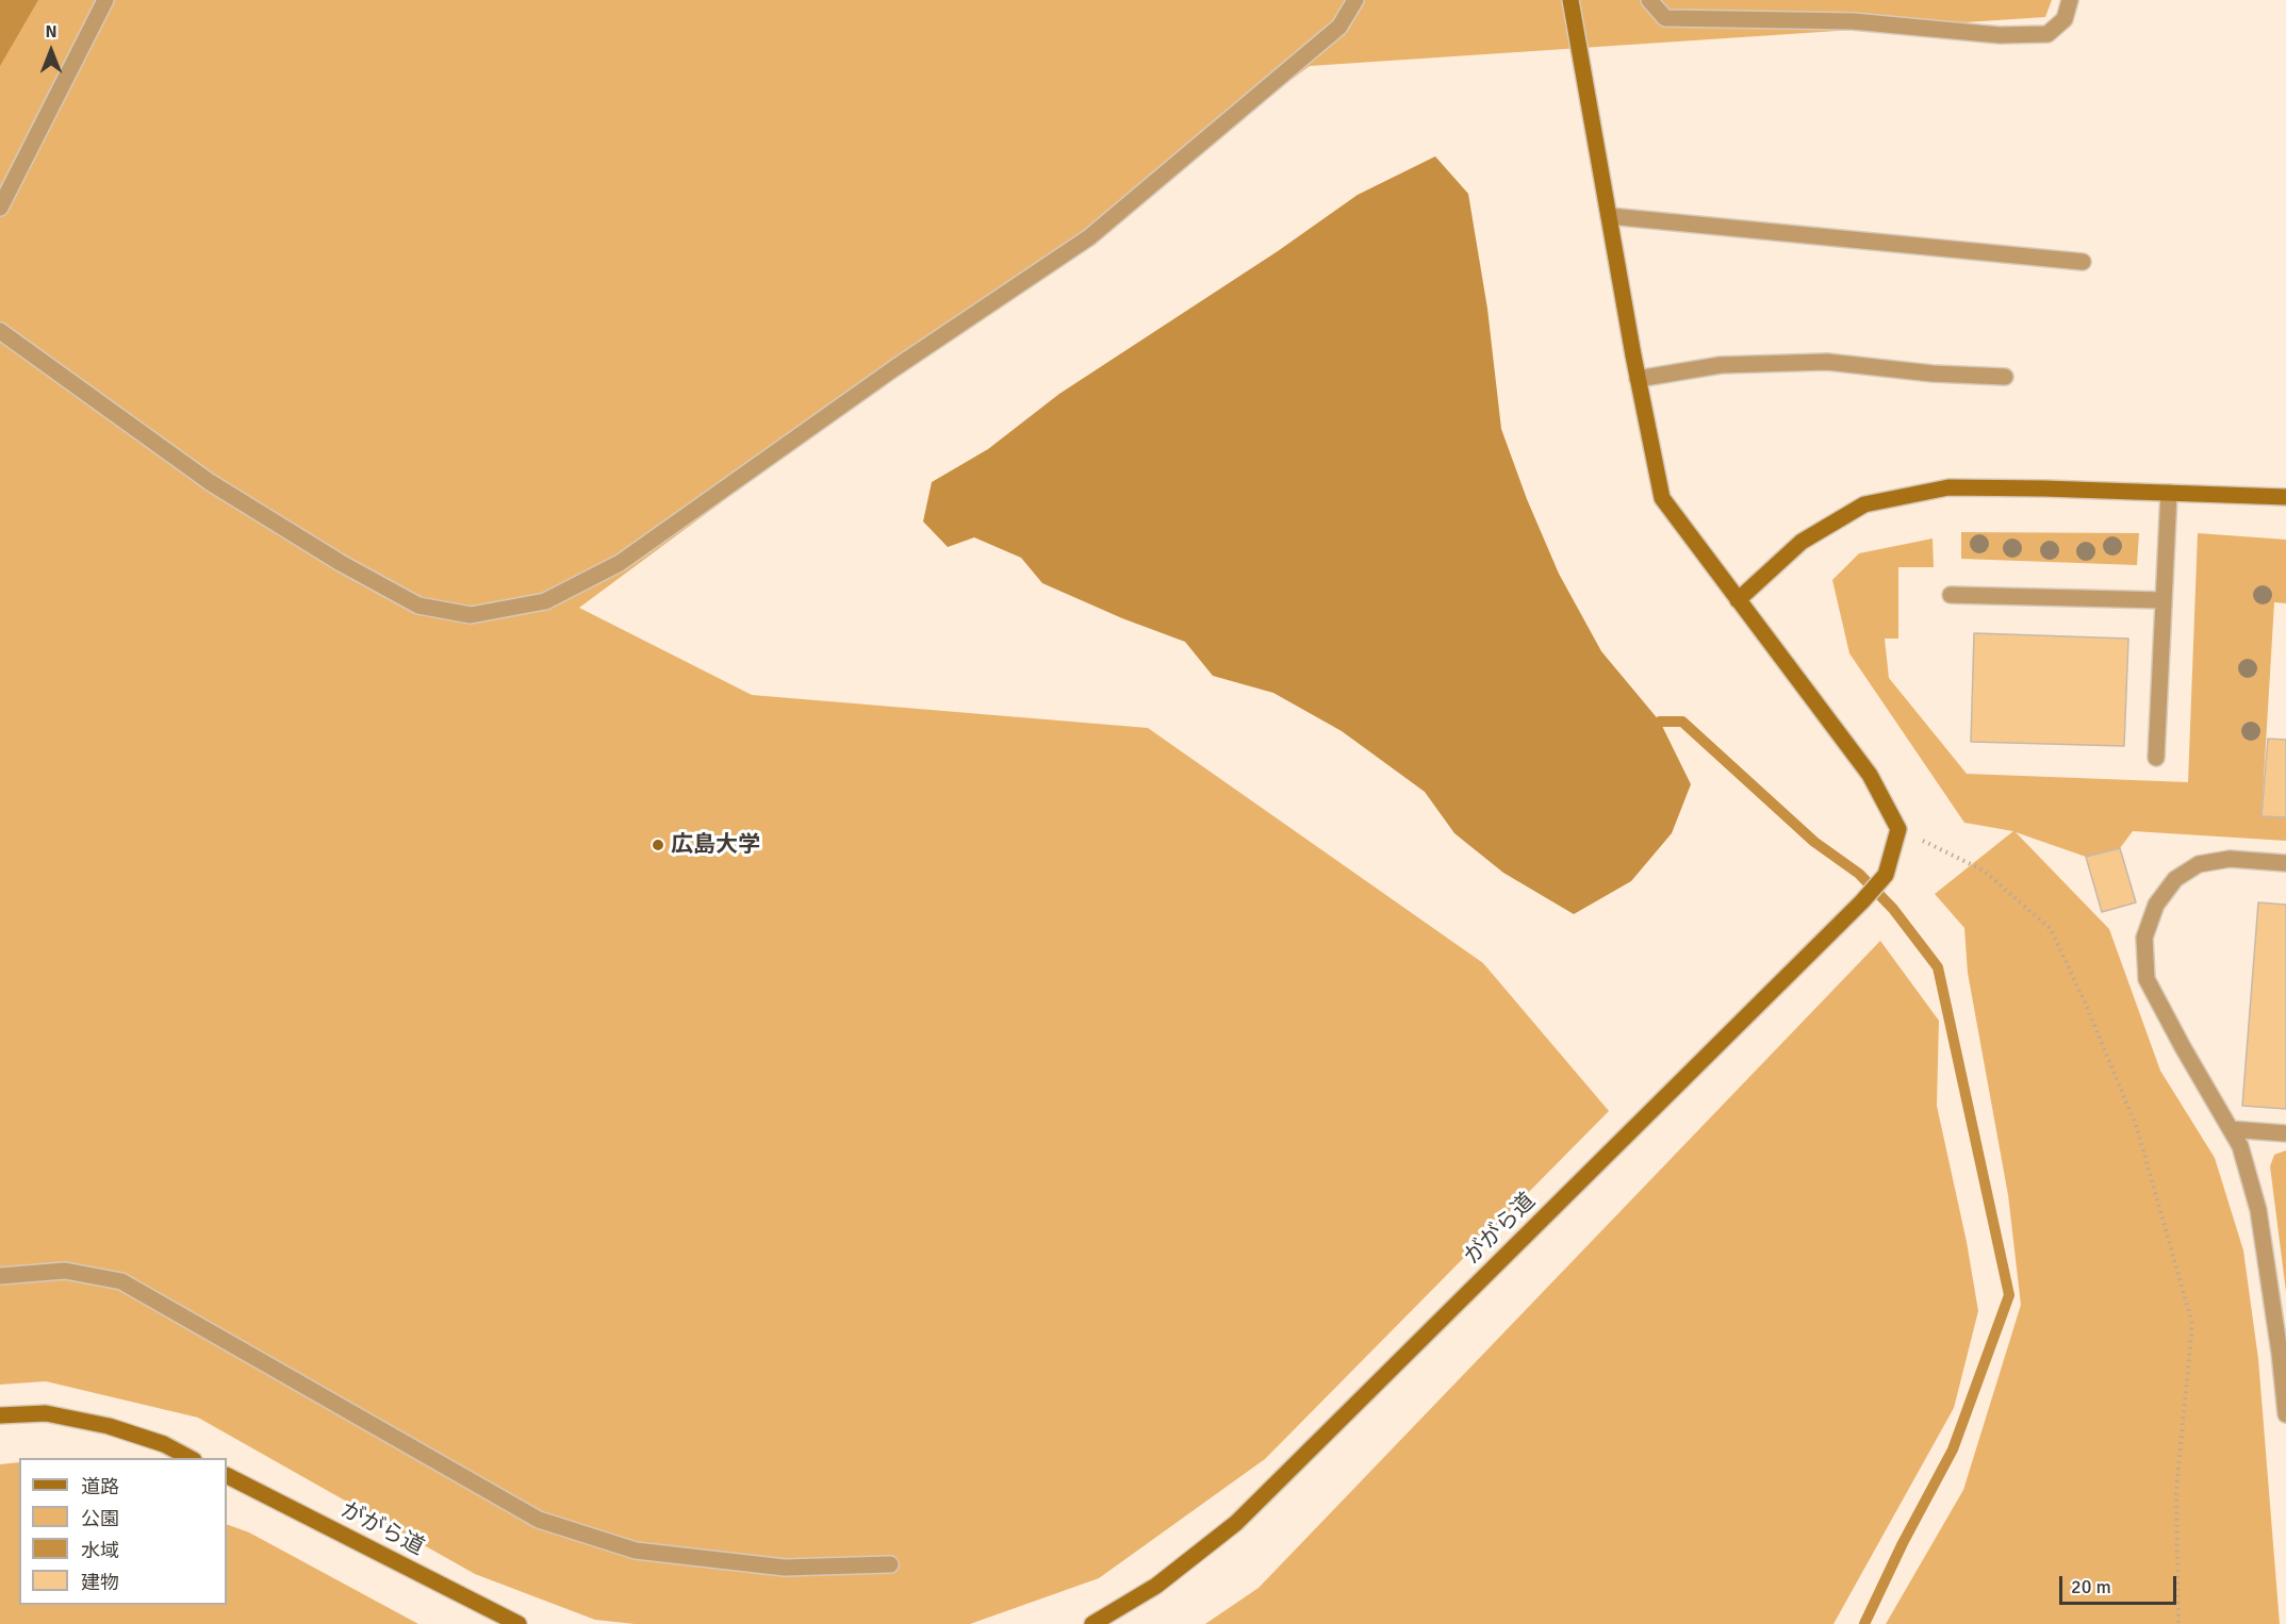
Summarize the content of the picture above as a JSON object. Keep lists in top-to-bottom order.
{
  "streets": {
    "street": ["ががら道"]
  },
  "places": ["広島大学"],
  "legend": [
    "道路",
    "公園",
    "水域",
    "建物"
  ],
  "scale_bar": "20 m",
  "north": "top"
}
